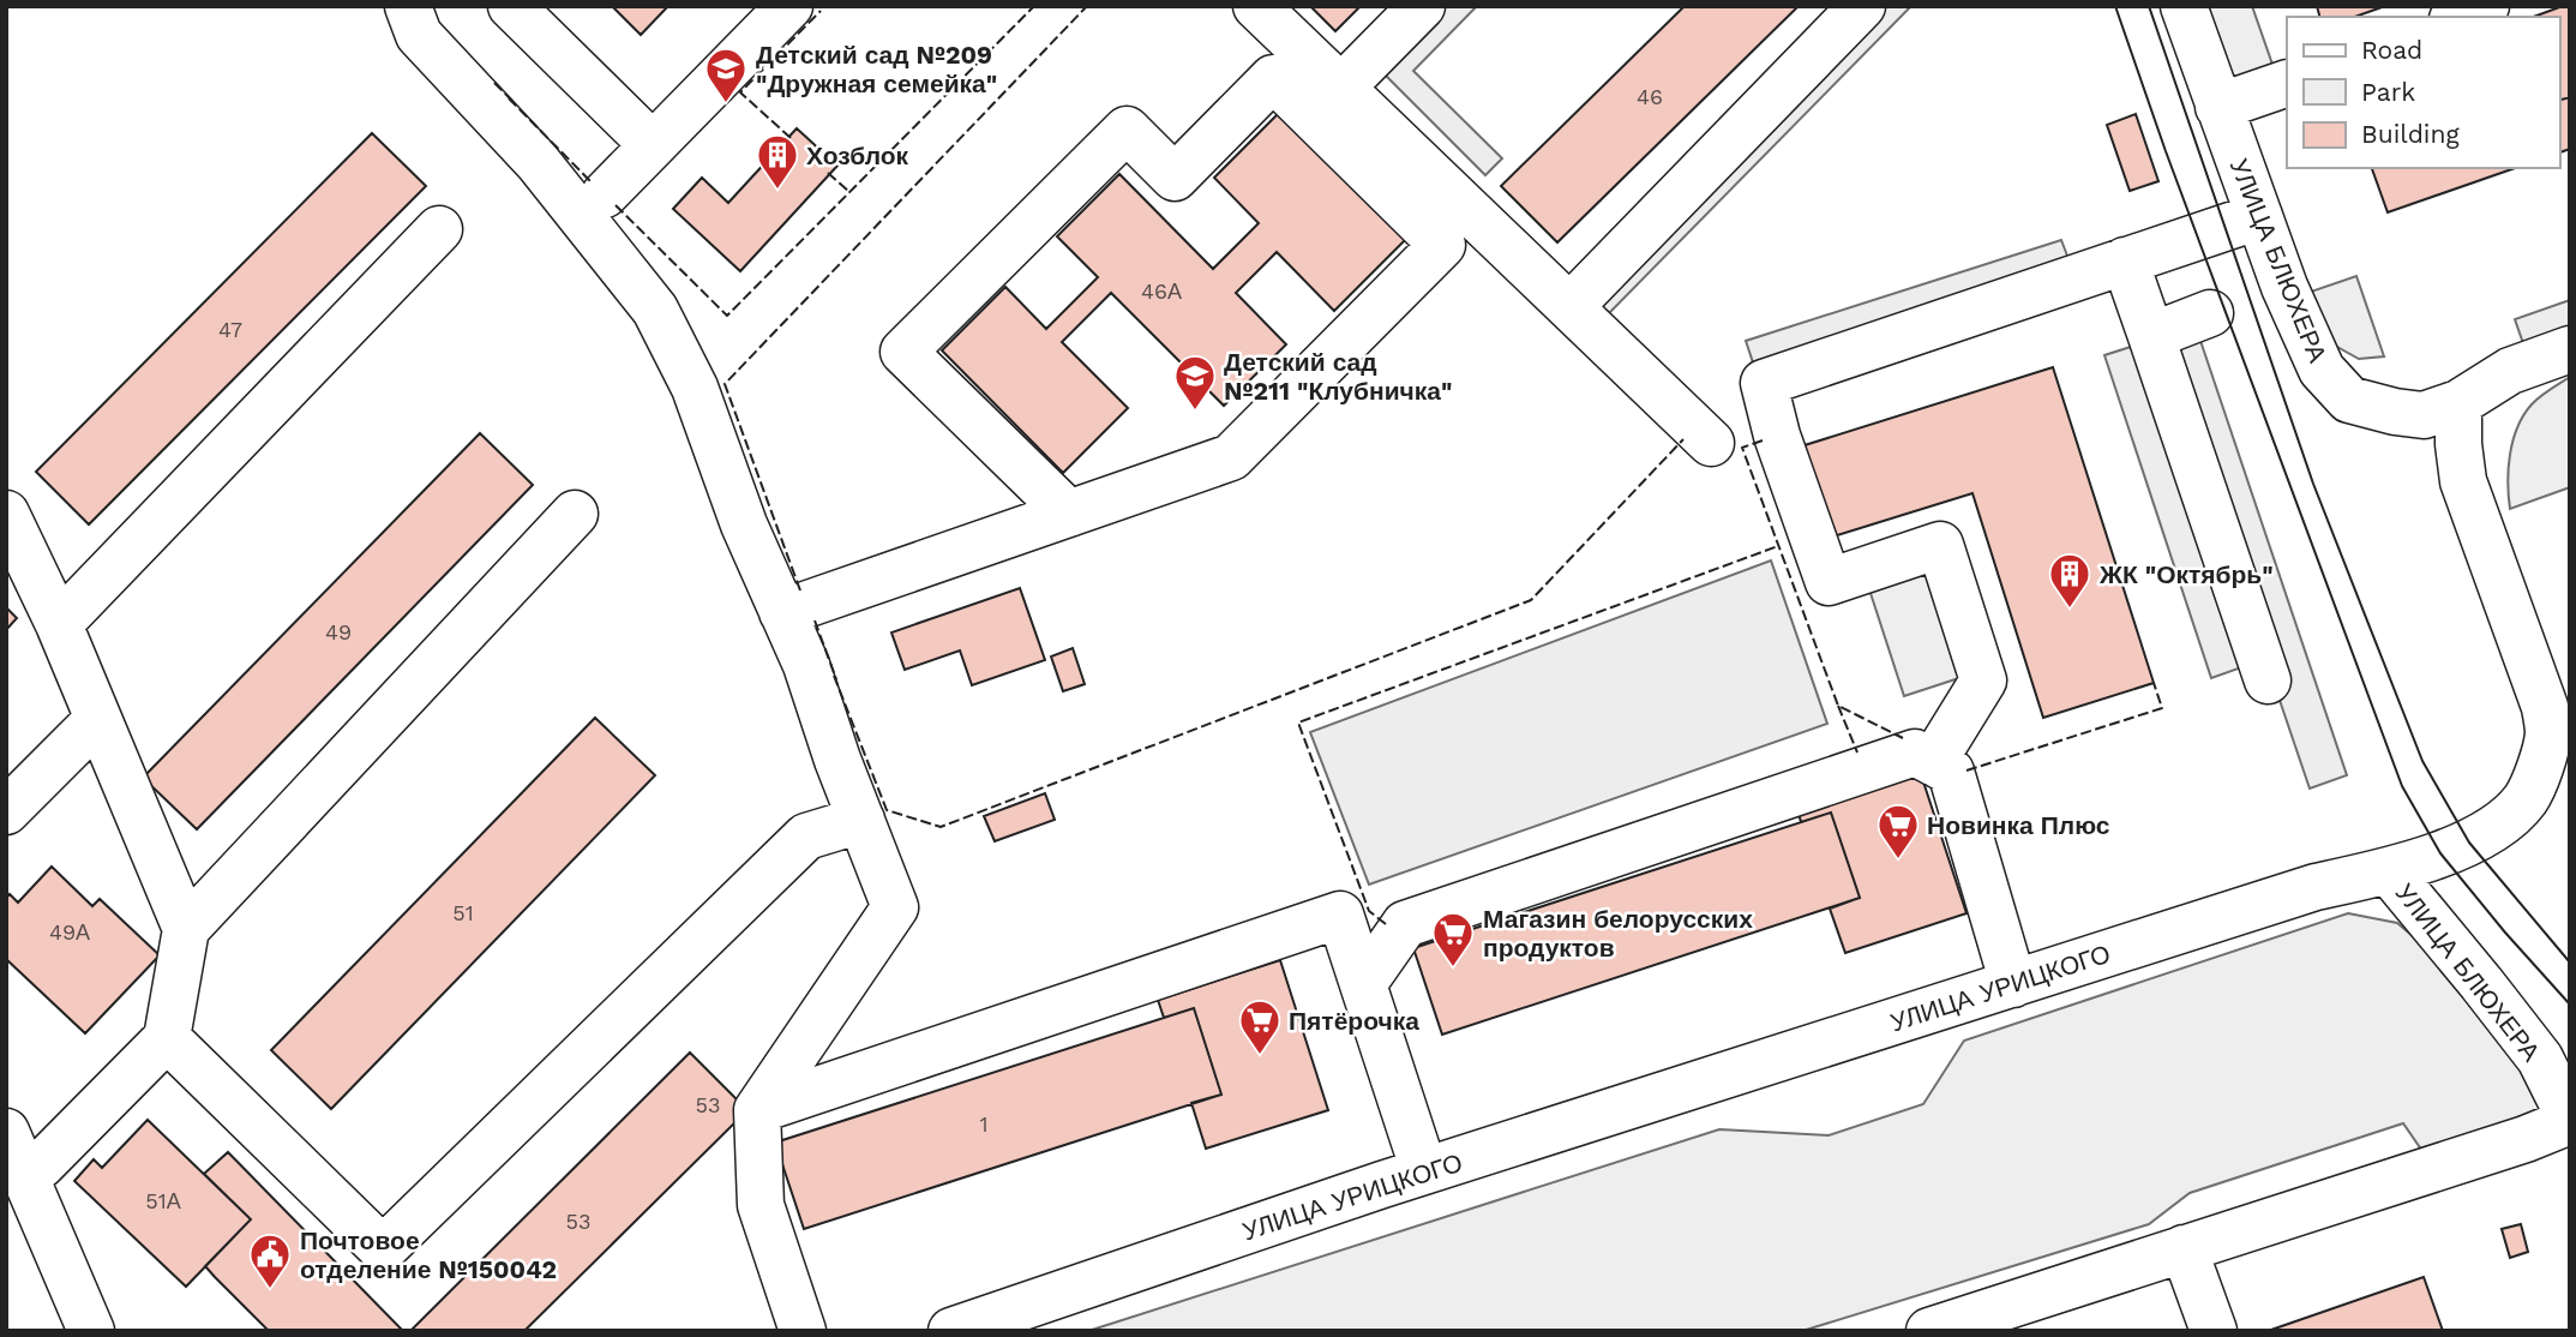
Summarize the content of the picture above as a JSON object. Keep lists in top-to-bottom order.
{
  "streets": {
    "street": ["УЛИЦА БЛЮХЕРА", "УЛИЦА УРИЦКОГО"]
  },
  "crossings": [
    ["УЛИЦА БЛЮХЕРА", "УЛИЦА УРИЦКОГО"]
  ],
  "places": {
    "school or university": ["Детский сад №209 \"Дружная семейка\"", "Детский сад №211 \"Клубничка\""],
    "building": ["Хозблок", "ЖК \"Октябрь\""],
    "supermarket": ["Новинка Плюс", "Магазин белорусских продуктов", "Пятёрочка"],
    "public building": ["Почтовое отделение №150042"]
  },
  "house_numbers": [
    "46",
    "46А",
    "47",
    "49",
    "51",
    "49А",
    "53",
    "1",
    "51А",
    "53"
  ],
  "legend": ["Road", "Park", "Building"]
}
